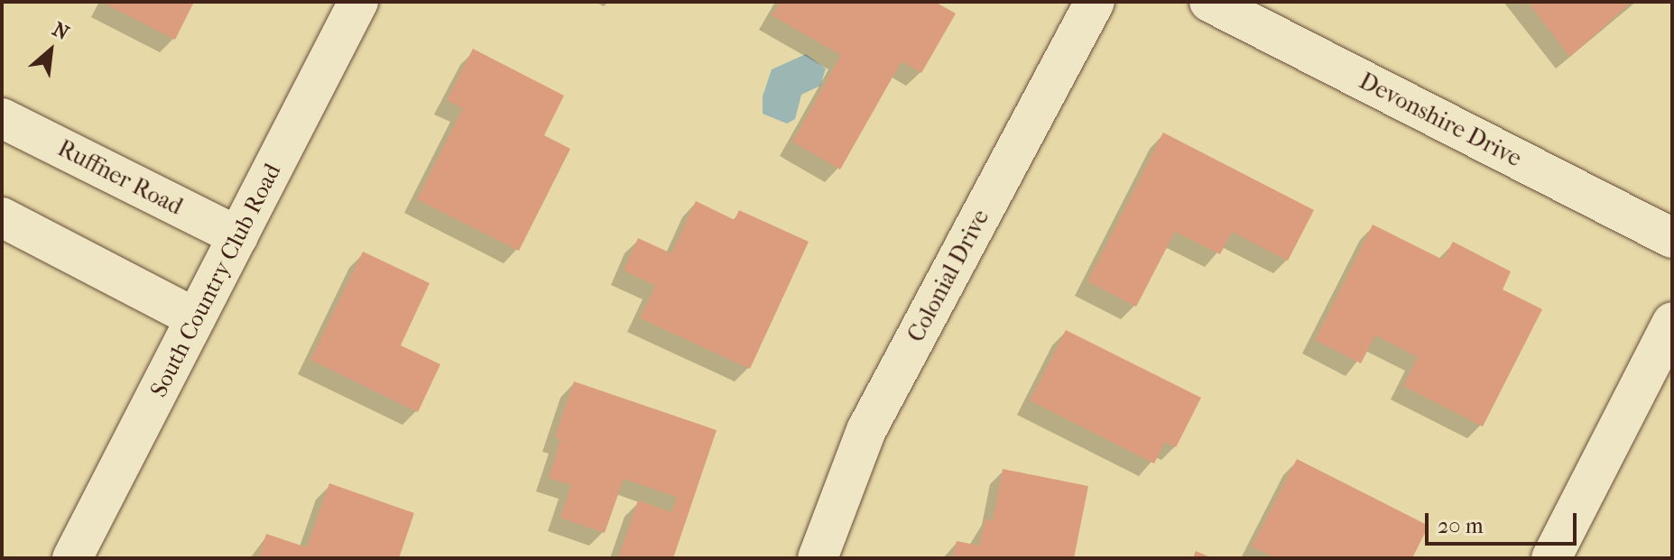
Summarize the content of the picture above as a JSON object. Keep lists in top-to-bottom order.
{
  "streets": {
    "street": [
      "Devonshire Drive",
      "Ruffner Road",
      "Colonial Drive",
      "South Country Club Road"
    ]
  },
  "crossings": [
    ["Ruffner Road", "South Country Club Road"]
  ],
  "scale_bar": "20 m",
  "north": "top right"
}
